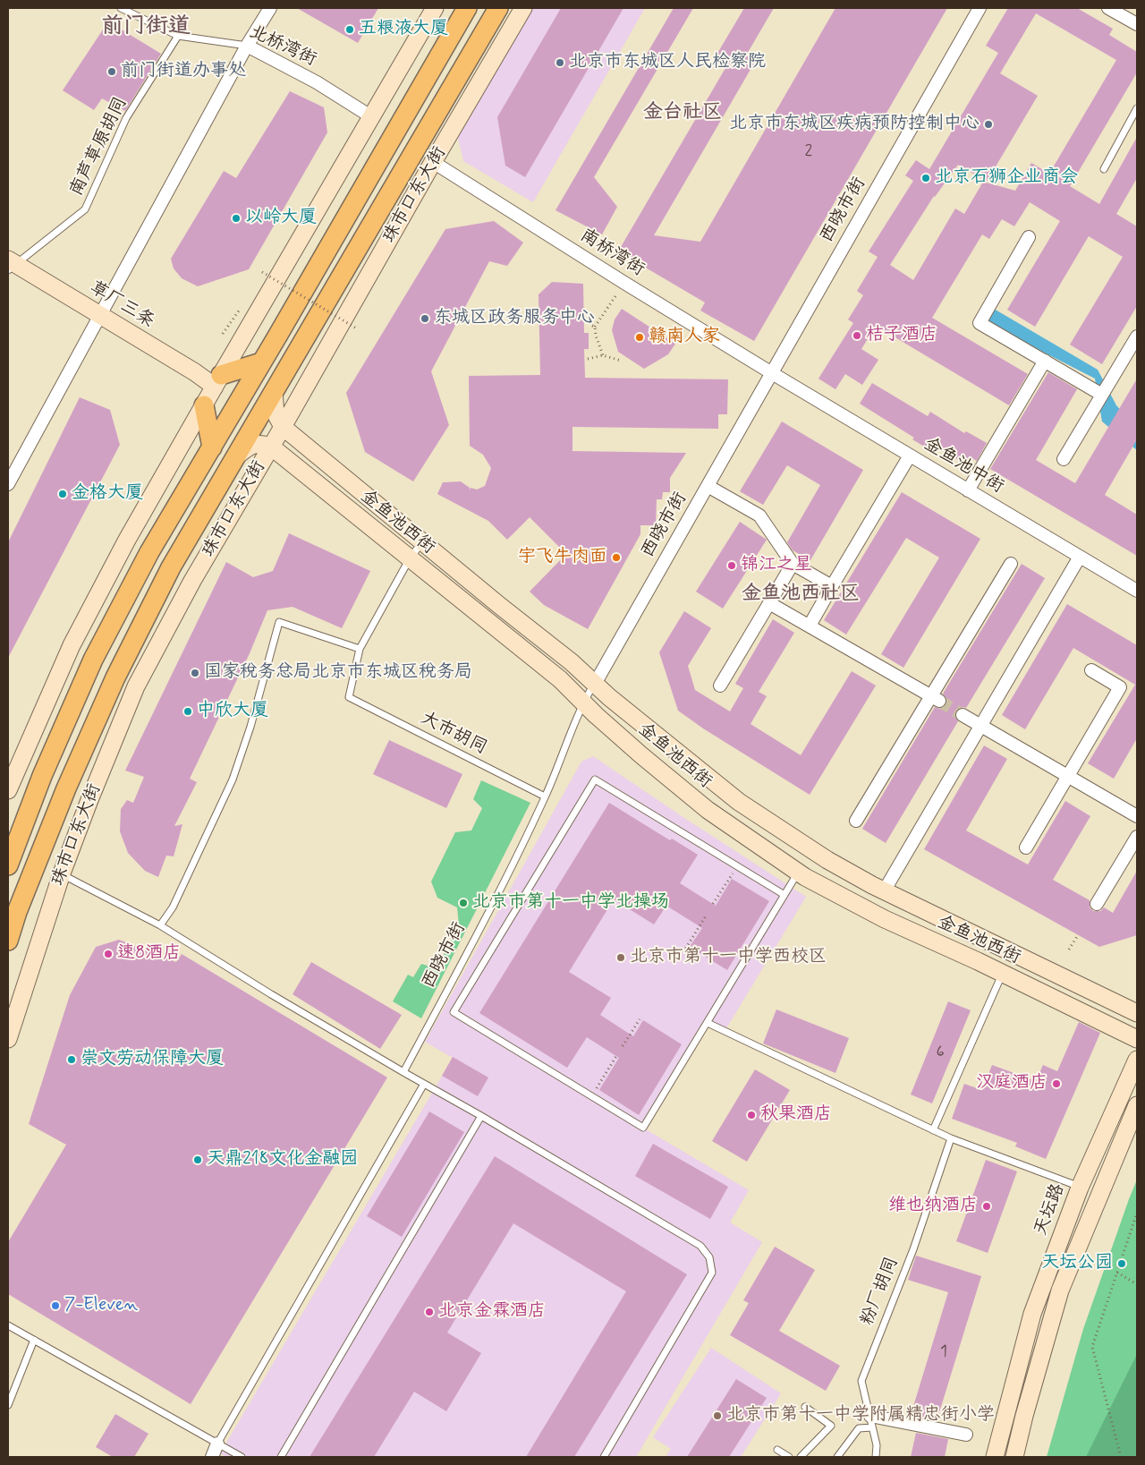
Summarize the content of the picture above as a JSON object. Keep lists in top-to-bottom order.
{
  "streets": {
    "main road": ["珠市口东大街"],
    "street": [
      "北桥湾街",
      "西晓市街",
      "南桥湾街",
      "草厂三条",
      "金鱼池中街",
      "金鱼池西街",
      "天坛路"
    ],
    "lane": ["南芦草原胡同", "大市胡同", "粉厂胡同"]
  },
  "crossings": [
    ["北桥湾街", "南芦草原胡同"],
    ["南芦草原胡同", "草厂三条"],
    ["珠市口东大街", "南桥湾街"],
    ["珠市口东大街", "金鱼池西街"],
    ["西晓市街", "南桥湾街"],
    ["西晓市街", "金鱼池中街"],
    ["西晓市街", "金鱼池西街"],
    ["西晓市街", "大市胡同"],
    ["南桥湾街", "金鱼池中街"]
  ],
  "districts": ["前门街道", "金台社区", "金鱼池西社区"],
  "places": [
    "五粮液大厦",
    "北京市东城区人民检察院",
    "前门街道办事处",
    "北京市东城区疾病预防控制中心",
    "北京石狮企业商会",
    "以岭大厦",
    "东城区政务服务中心",
    "桔子酒店",
    "赣南人家",
    "金格大厦",
    "宇飞牛肉面",
    "锦江之星",
    "国家税务总局北京市东城区税务局",
    "中欣大厦",
    "北京市第十一中学北操场",
    "速8酒店",
    "北京市第十一中学西校区",
    "崇文劳动保障大厦",
    "汉庭酒店",
    "秋果酒店",
    "天鼎218文化金融园",
    "维也纳酒店",
    "天坛公园",
    "7-Eleven",
    "北京金霖酒店",
    "北京市第十一中学附属精忠街小学"
  ],
  "house_numbers": ["2", "6", "1"]
}
